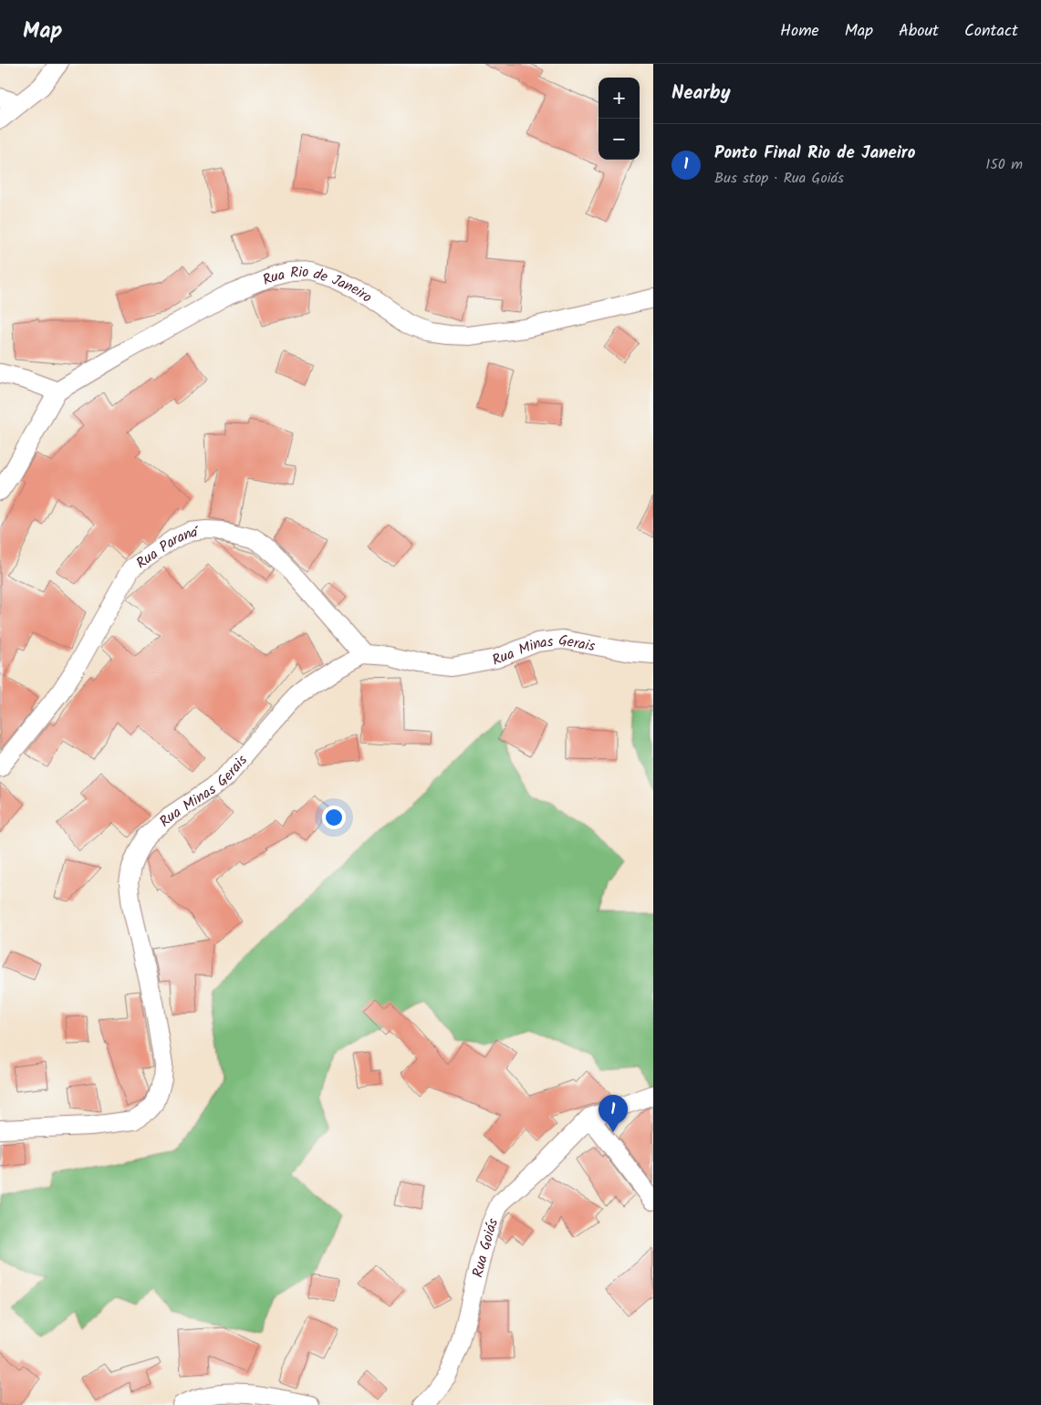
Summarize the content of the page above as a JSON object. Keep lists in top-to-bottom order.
{
  "streets": {
    "street": [
      "Rua Rio de Janeiro",
      "Rua Paraná",
      "Rua Minas Gerais",
      "Rua Goiás"
    ]
  },
  "crossings": [
    ["Rua Paraná", "Rua Minas Gerais"]
  ],
  "page": {
    "header": "Map",
    "nav": [
      "Home",
      "Map",
      "About",
      "Contact"
    ],
    "heading": "Nearby",
    "map_buttons": ["+", "−"],
    "list": [
      {
        "mark": "1",
        "name": "Ponto Final Rio de Janeiro",
        "note": "Bus stop · Rua Goiás",
        "value": "150 m"
      }
    ],
    "pins": "1"
  }
}
